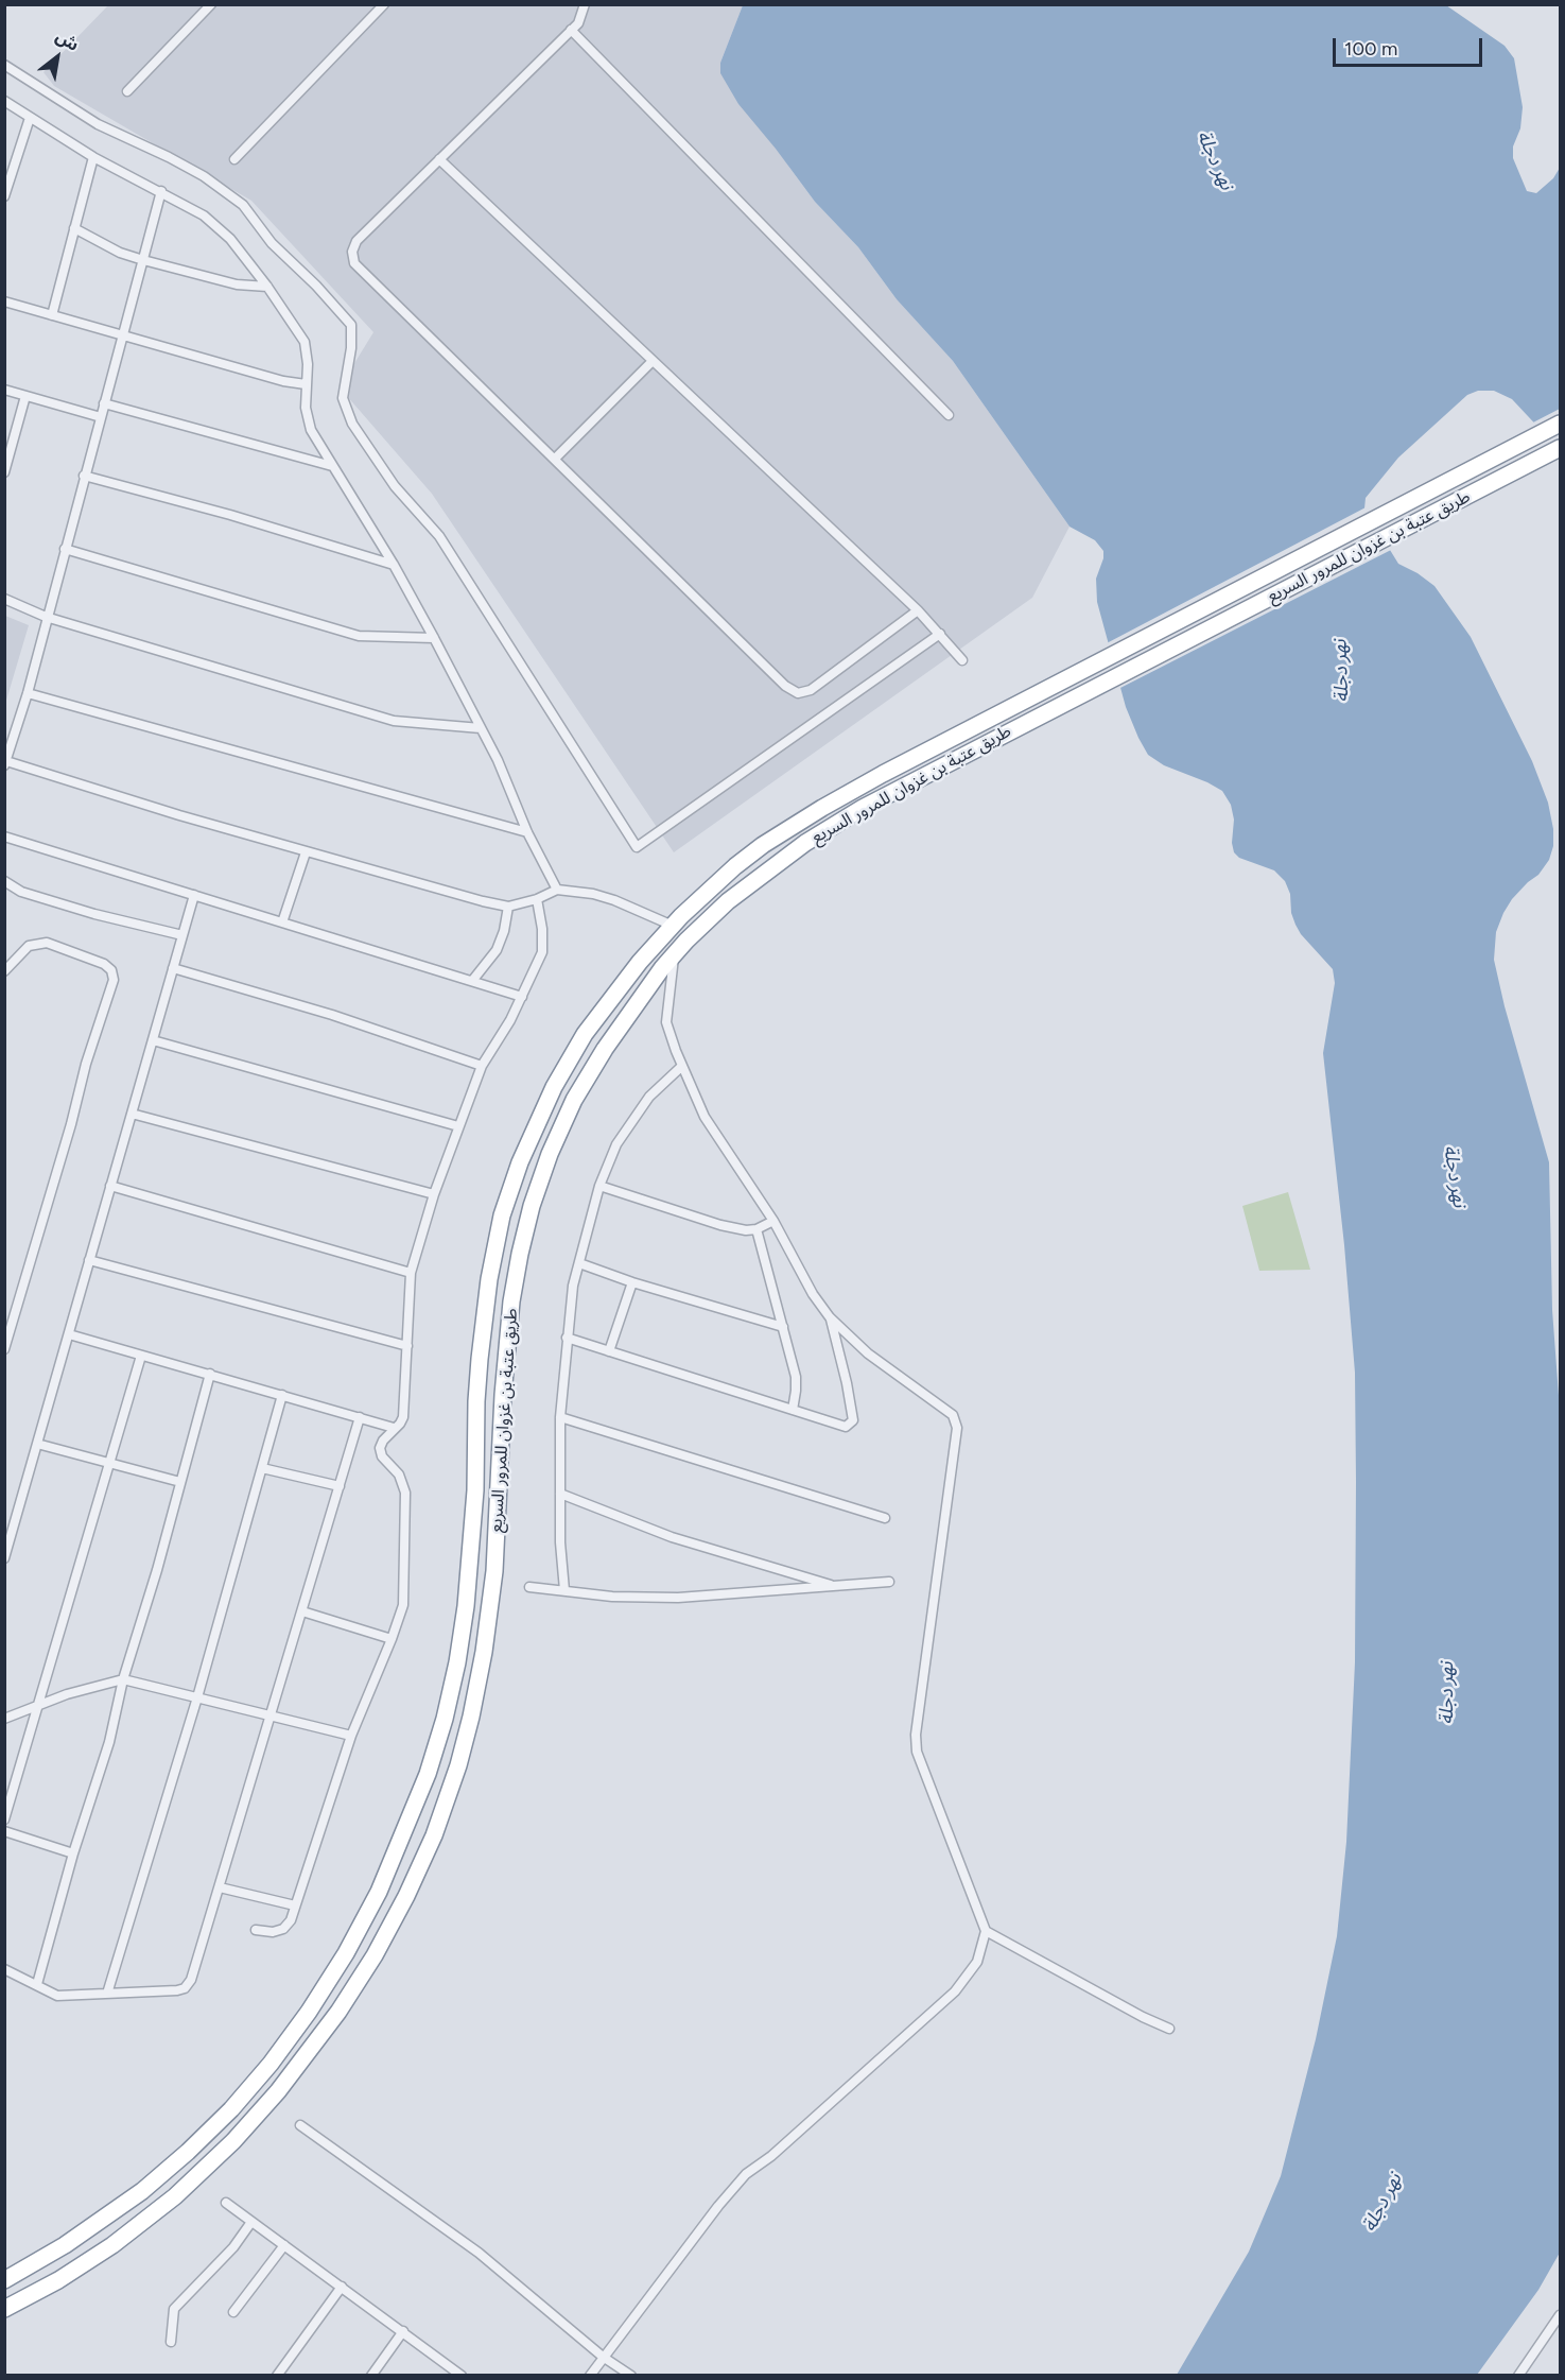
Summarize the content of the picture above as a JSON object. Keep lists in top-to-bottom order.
{
  "streets": {
    "highway": ["طريق عتبة بن غزوان للمرور السريع"]
  },
  "water": ["نهر دجلة"],
  "scale_bar": "100 m",
  "north": "top right"
}
